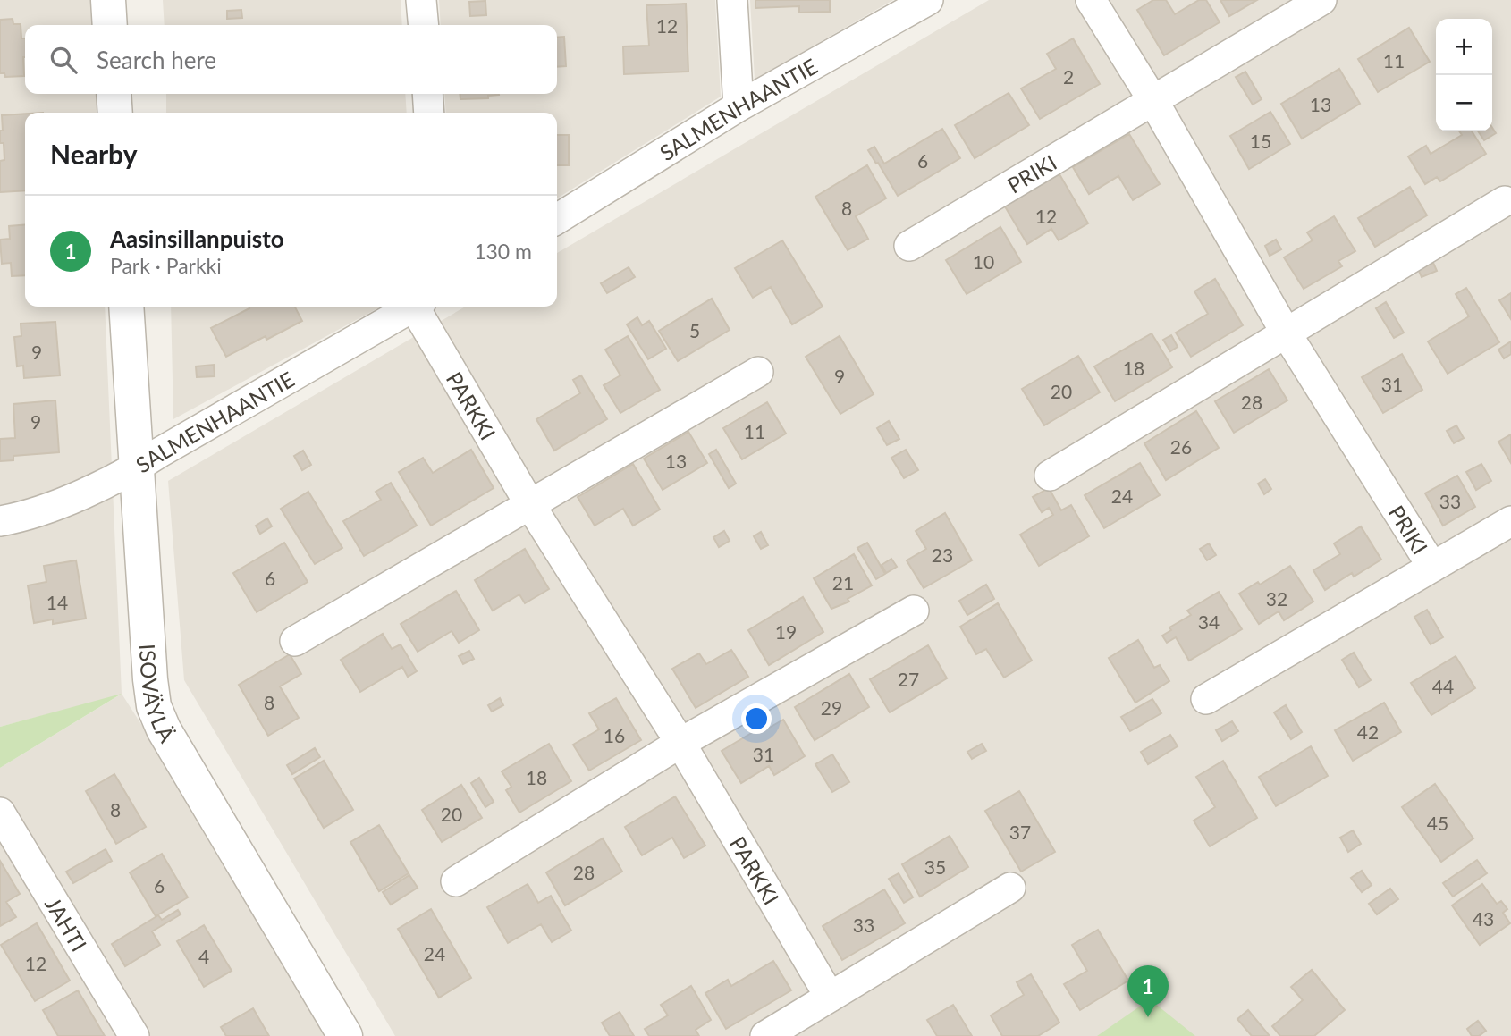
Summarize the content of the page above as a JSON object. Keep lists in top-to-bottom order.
{
  "streets": {
    "street": [
      "SALMENHAANTIE",
      "PRIKI",
      "PARKKI",
      "ISOVÄYLÄ",
      "JAHTI"
    ]
  },
  "crossings": [
    ["SALMENHAANTIE", "ISOVÄYLÄ"]
  ],
  "house_numbers": [
    "12",
    "11",
    "2",
    "13",
    "15",
    "6",
    "8",
    "12",
    "10",
    "5",
    "9",
    "18",
    "9",
    "31",
    "20",
    "28",
    "9",
    "11",
    "26",
    "13",
    "24",
    "33",
    "23",
    "6",
    "21",
    "32",
    "14",
    "34",
    "19",
    "27",
    "44",
    "8",
    "29",
    "42",
    "16",
    "31",
    "18",
    "8",
    "20",
    "45",
    "37",
    "35",
    "28",
    "6",
    "43",
    "33",
    "24",
    "4",
    "12"
  ],
  "page": {
    "map_buttons": ["+", "−"],
    "search": "Search here",
    "heading": "Nearby",
    "list": [
      {
        "mark": "1",
        "name": "Aasinsillanpuisto",
        "note": "Park · Parkki",
        "value": "130 m"
      }
    ],
    "pins": "1"
  }
}
